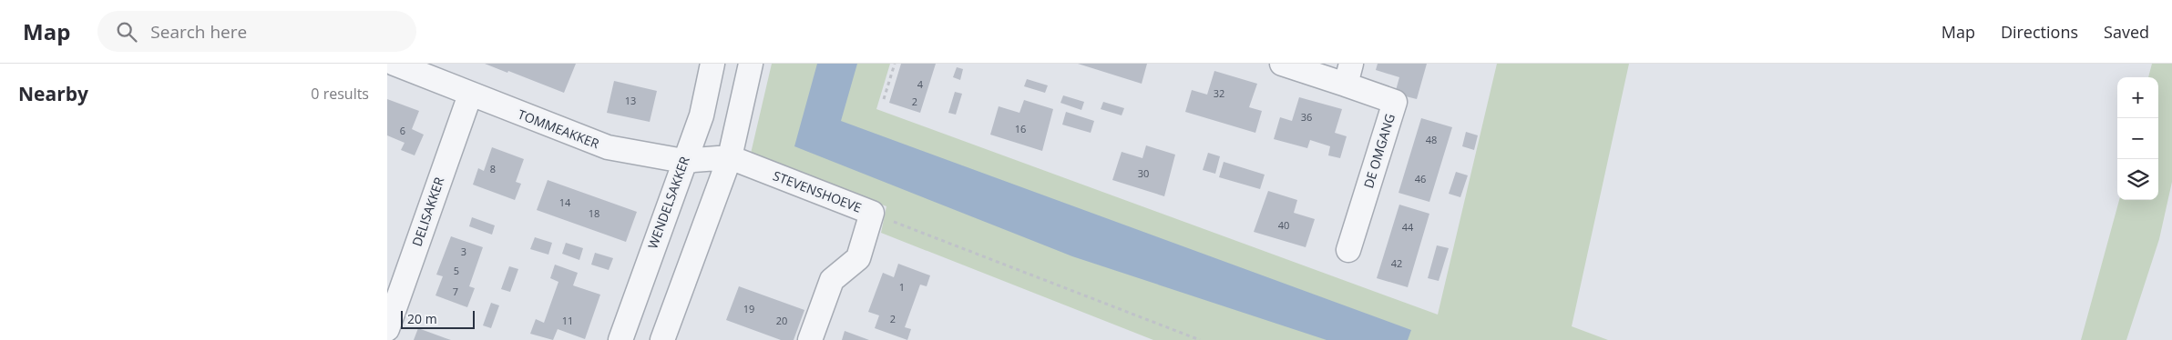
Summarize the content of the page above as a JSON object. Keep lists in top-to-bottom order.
{
  "streets": {
    "street": [
      "TOMMEAKKER",
      "DE OMGANG",
      "STEVENSHOEVE",
      "WENDELSAKKER",
      "DELISAKKER"
    ]
  },
  "crossings": [
    ["TOMMEAKKER", "STEVENSHOEVE"],
    ["TOMMEAKKER", "WENDELSAKKER"],
    ["TOMMEAKKER", "DELISAKKER"]
  ],
  "house_numbers": [
    "4",
    "32",
    "13",
    "2",
    "36",
    "16",
    "6",
    "48",
    "8",
    "30",
    "46",
    "14",
    "18",
    "40",
    "44",
    "3",
    "42",
    "5",
    "1",
    "7",
    "19",
    "2",
    "11",
    "20"
  ],
  "scale_bar": "20 m",
  "page": {
    "header": "Map",
    "search": "Search here",
    "nav": ["Map", "Directions", "Saved"],
    "heading": ["Nearby", "0 results"],
    "map_buttons": ["+", "−"],
    "scale": "20 m"
  }
}
